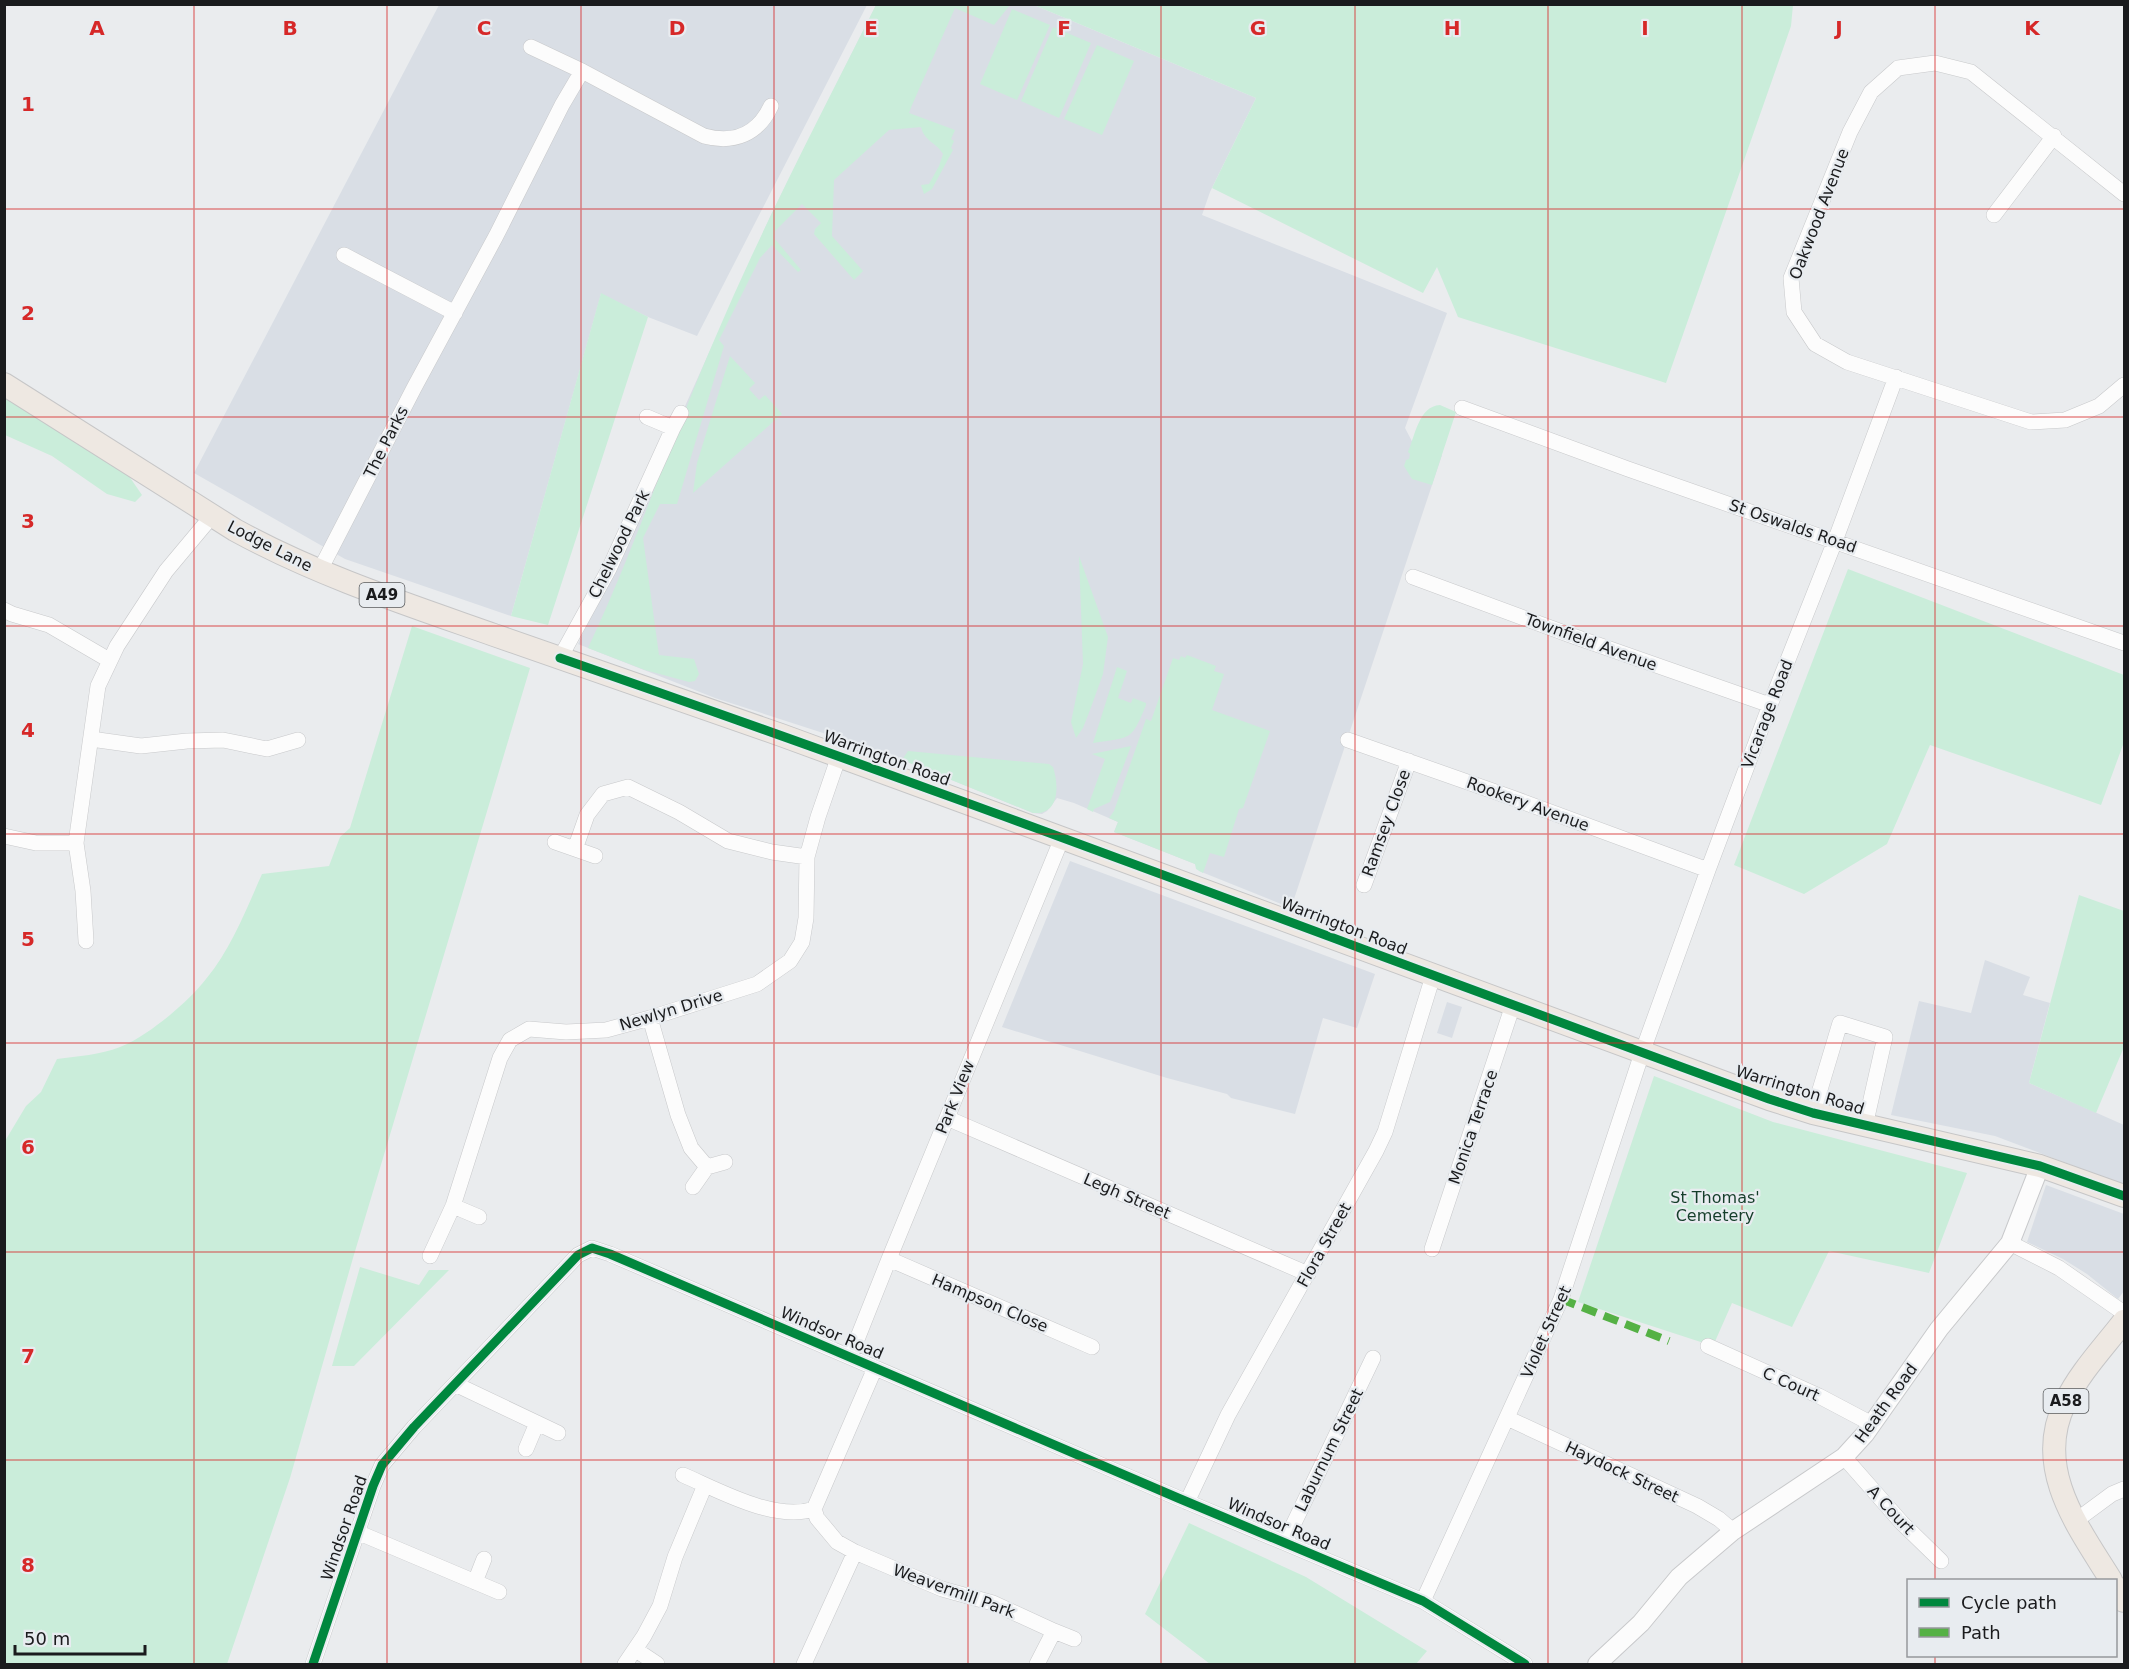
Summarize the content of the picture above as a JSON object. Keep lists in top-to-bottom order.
{
  "streets": {
    "main road": [
      "Lodge Lane",
      "A49",
      "Warrington Road",
      "A58"
    ],
    "street": [
      "Oakwood Avenue",
      "The Parks",
      "St Oswalds Road",
      "Chelwood Park",
      "Townfield Avenue",
      "Vicarage Road",
      "Rookery Avenue",
      "Ramsey Close",
      "Newlyn Drive",
      "Park View",
      "Monica Terrace",
      "Legh Street",
      "Flora Street",
      "Hampson Close",
      "Violet Street",
      "Windsor Road",
      "C Court",
      "Heath Road",
      "Laburnum Street",
      "Haydock Street",
      "A Court",
      "Weavermill Park"
    ]
  },
  "crossings": [
    ["Oakwood Avenue", "Vicarage Road"],
    ["The Parks", "Lodge Lane"],
    ["St Oswalds Road", "Vicarage Road"],
    ["Chelwood Park", "Lodge Lane"],
    ["Chelwood Park", "Warrington Road"],
    ["Lodge Lane", "Warrington Road"],
    ["Townfield Avenue", "Vicarage Road"],
    ["Vicarage Road", "Warrington Road"],
    ["Vicarage Road", "Rookery Avenue"],
    ["Vicarage Road", "Violet Street"],
    ["Warrington Road", "Newlyn Drive"],
    ["Warrington Road", "Park View"],
    ["Warrington Road", "Monica Terrace"],
    ["Warrington Road", "Flora Street"],
    ["Warrington Road", "Violet Street"],
    ["Warrington Road", "Heath Road"],
    ["Rookery Avenue", "Ramsey Close"],
    ["Park View", "Legh Street"],
    ["Park View", "Hampson Close"],
    ["Park View", "Windsor Road"],
    ["Legh Street", "Flora Street"],
    ["Flora Street", "Windsor Road"],
    ["Violet Street", "Windsor Road"],
    ["Violet Street", "Haydock Street"],
    ["Windsor Road", "Laburnum Street"],
    ["C Court", "Heath Road"],
    ["Heath Road", "Haydock Street"],
    ["Heath Road", "A Court"]
  ],
  "parks": ["St Thomas' Cemetery"],
  "legend": ["Cycle path", "Path"],
  "scale_bar": "50 m",
  "grid": {
    "columns": [
      "A",
      "B",
      "C",
      "D",
      "E",
      "F",
      "G",
      "H",
      "I",
      "J",
      "K"
    ],
    "rows": [
      "1",
      "2",
      "3",
      "4",
      "5",
      "6",
      "7",
      "8"
    ]
  }
}
